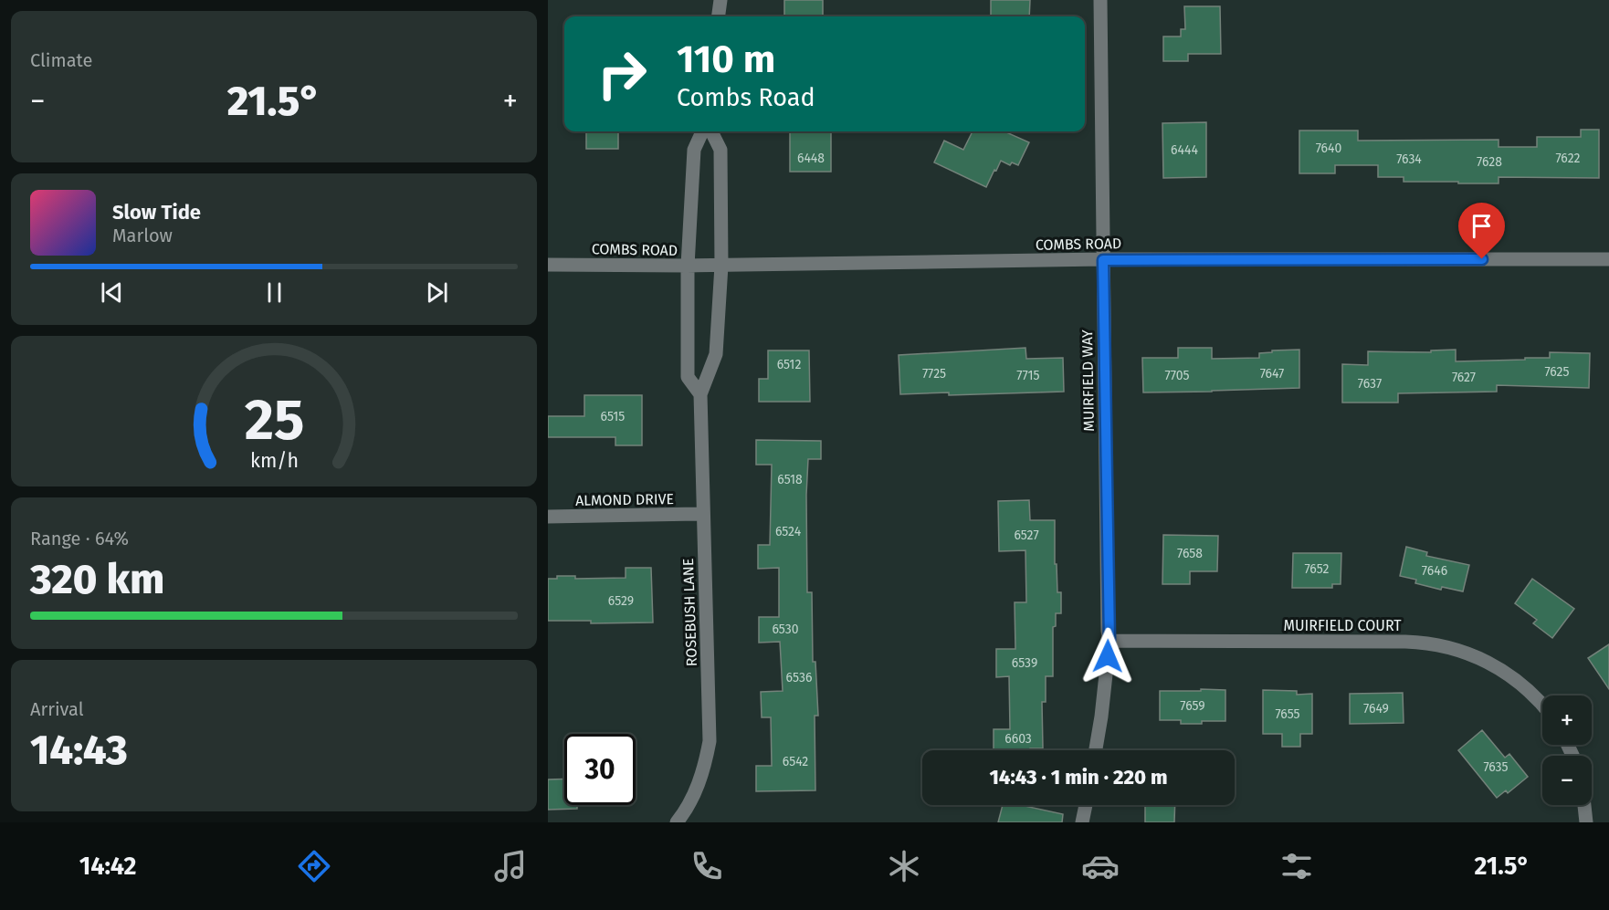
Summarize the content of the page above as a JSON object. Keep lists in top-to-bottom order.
{
  "streets": {
    "street": [
      "COMBS ROAD",
      "MUIRFIELD WAY",
      "ALMOND DRIVE",
      "ROSEBUSH LANE",
      "MUIRFIELD COURT"
    ]
  },
  "crossings": [
    ["COMBS ROAD", "MUIRFIELD WAY"],
    ["COMBS ROAD", "ROSEBUSH LANE"],
    ["MUIRFIELD WAY", "MUIRFIELD COURT"],
    ["ALMOND DRIVE", "ROSEBUSH LANE"]
  ],
  "house_numbers": [
    "7640",
    "6444",
    "6448",
    "7622",
    "7634",
    "7628",
    "6512",
    "7625",
    "7725",
    "7647",
    "7715",
    "7705",
    "7627",
    "7637",
    "6515",
    "6518",
    "6524",
    "6527",
    "7658",
    "7652",
    "7646",
    "6529",
    "6530",
    "6539",
    "6536",
    "7659",
    "7649",
    "7655",
    "6603",
    "6542",
    "7635"
  ],
  "page": {
    "tile": [
      "Climate",
      ["Range · 64%", "320 km"],
      ["Arrival", "14:43"]
    ],
    "turn": ["110 m", "Combs Road"],
    "heat": ["−", "21.5°", "+"],
    "song": ["Slow Tide", "Marlow"],
    "map_buttons": ["+", "−"],
    "limit": "30",
    "trip": "14:43 · 1 min · 220 m",
    "tabs": ["14:42", "21.5°"],
    "gauge": ["25", "km/h"]
  }
}
